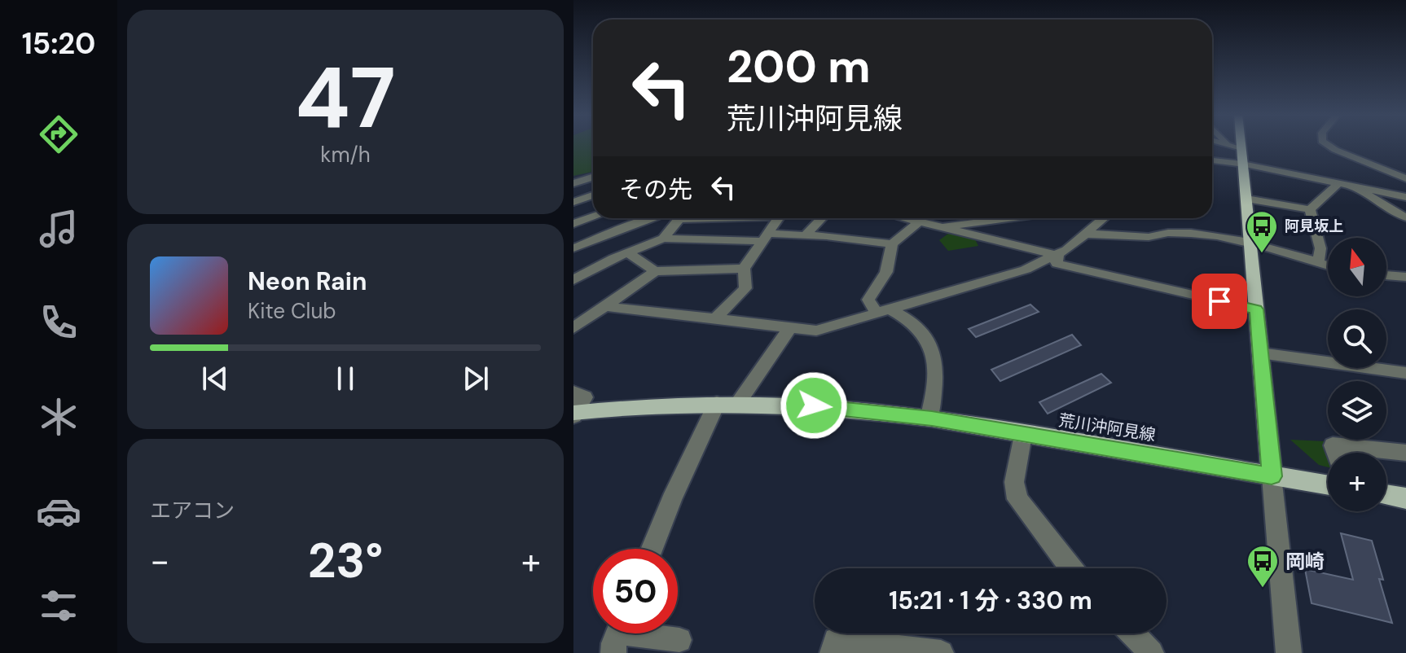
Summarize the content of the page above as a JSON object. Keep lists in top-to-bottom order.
{
  "streets": {
    "main road": ["荒川沖阿見線"]
  },
  "places": {
    "bus stop": ["阿見坂上", "岡崎"]
  },
  "north": "top",
  "page": {
    "tabs": "15:20",
    "tile": [
      ["47", "km/h"],
      "エアコン"
    ],
    "turn": ["200 m", "荒川沖阿見線"],
    "then": "その先",
    "map_buttons": "+",
    "song": ["Neon Rain", "Kite Club"],
    "heat": ["−", "23°", "+"],
    "limit": "50",
    "trip": "15:21 · 1 分 · 330 m"
  }
}
